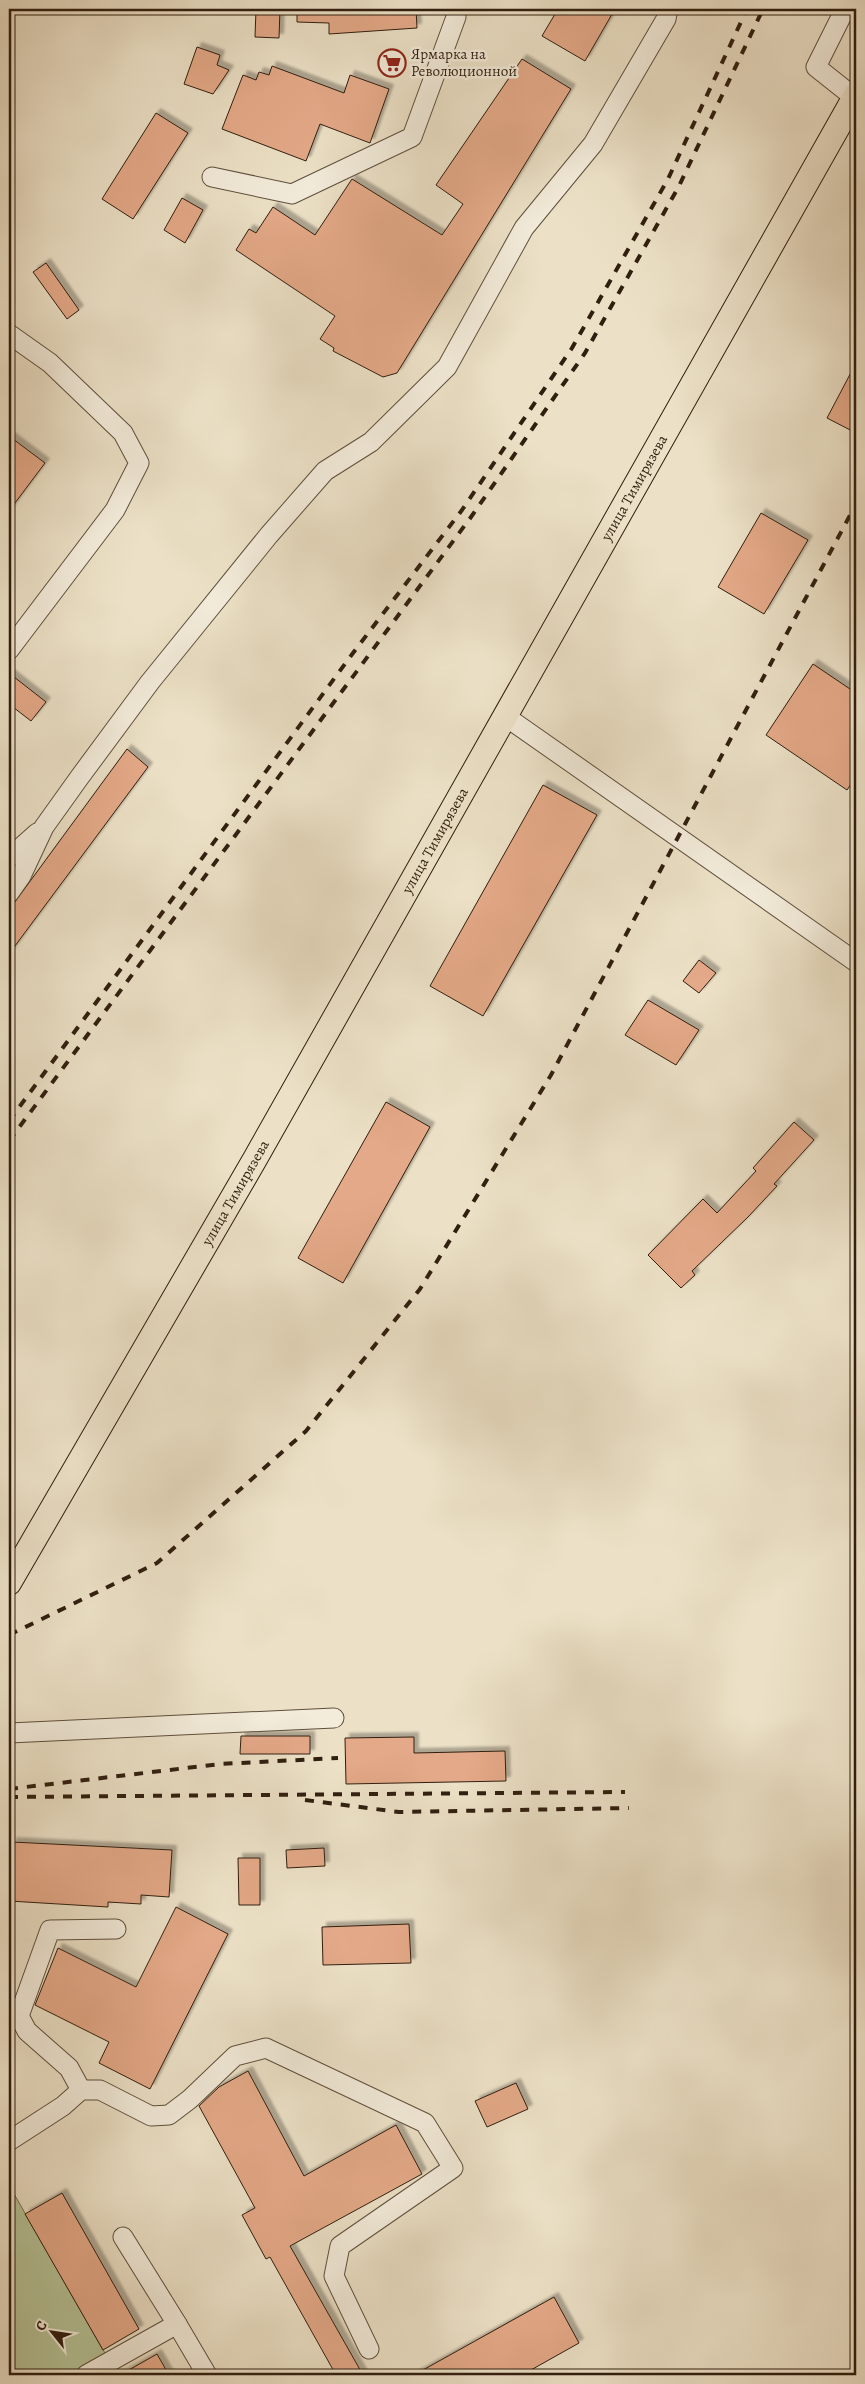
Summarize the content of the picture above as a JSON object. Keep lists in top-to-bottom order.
{
  "streets": {
    "main road": ["улица Тимирязева"]
  },
  "places": {
    "supermarket": ["Ярмарка на Революционной"]
  },
  "north": "top left"
}
